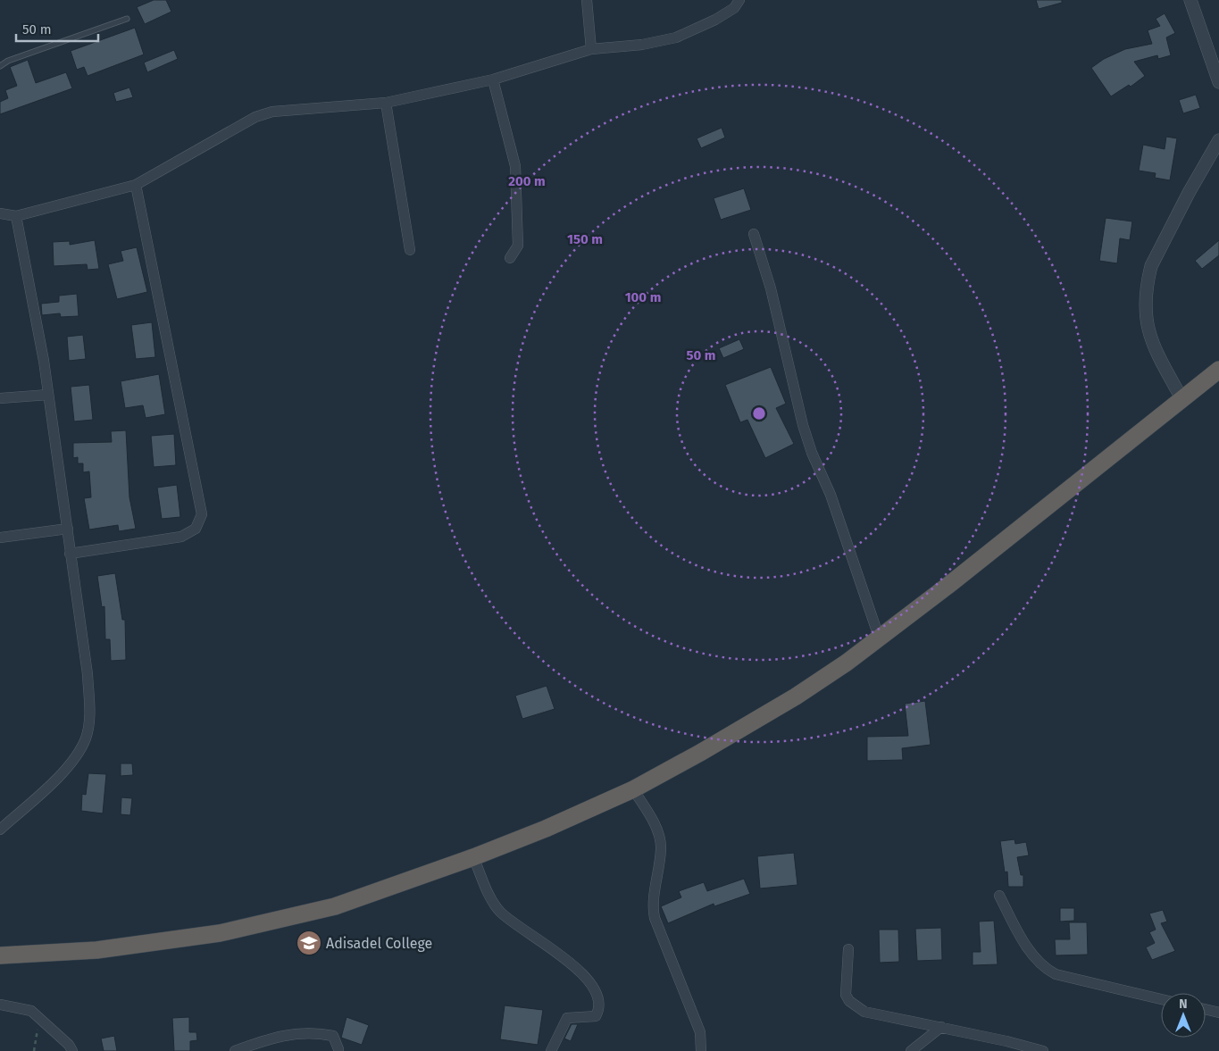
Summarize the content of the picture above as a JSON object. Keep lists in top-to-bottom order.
{
  "places": {
    "school or university": ["Adisadel College"]
  },
  "scale_bar": "50 m",
  "north": "top",
  "rings": [
    "200 m",
    "150 m",
    "100 m",
    "50 m"
  ]
}
